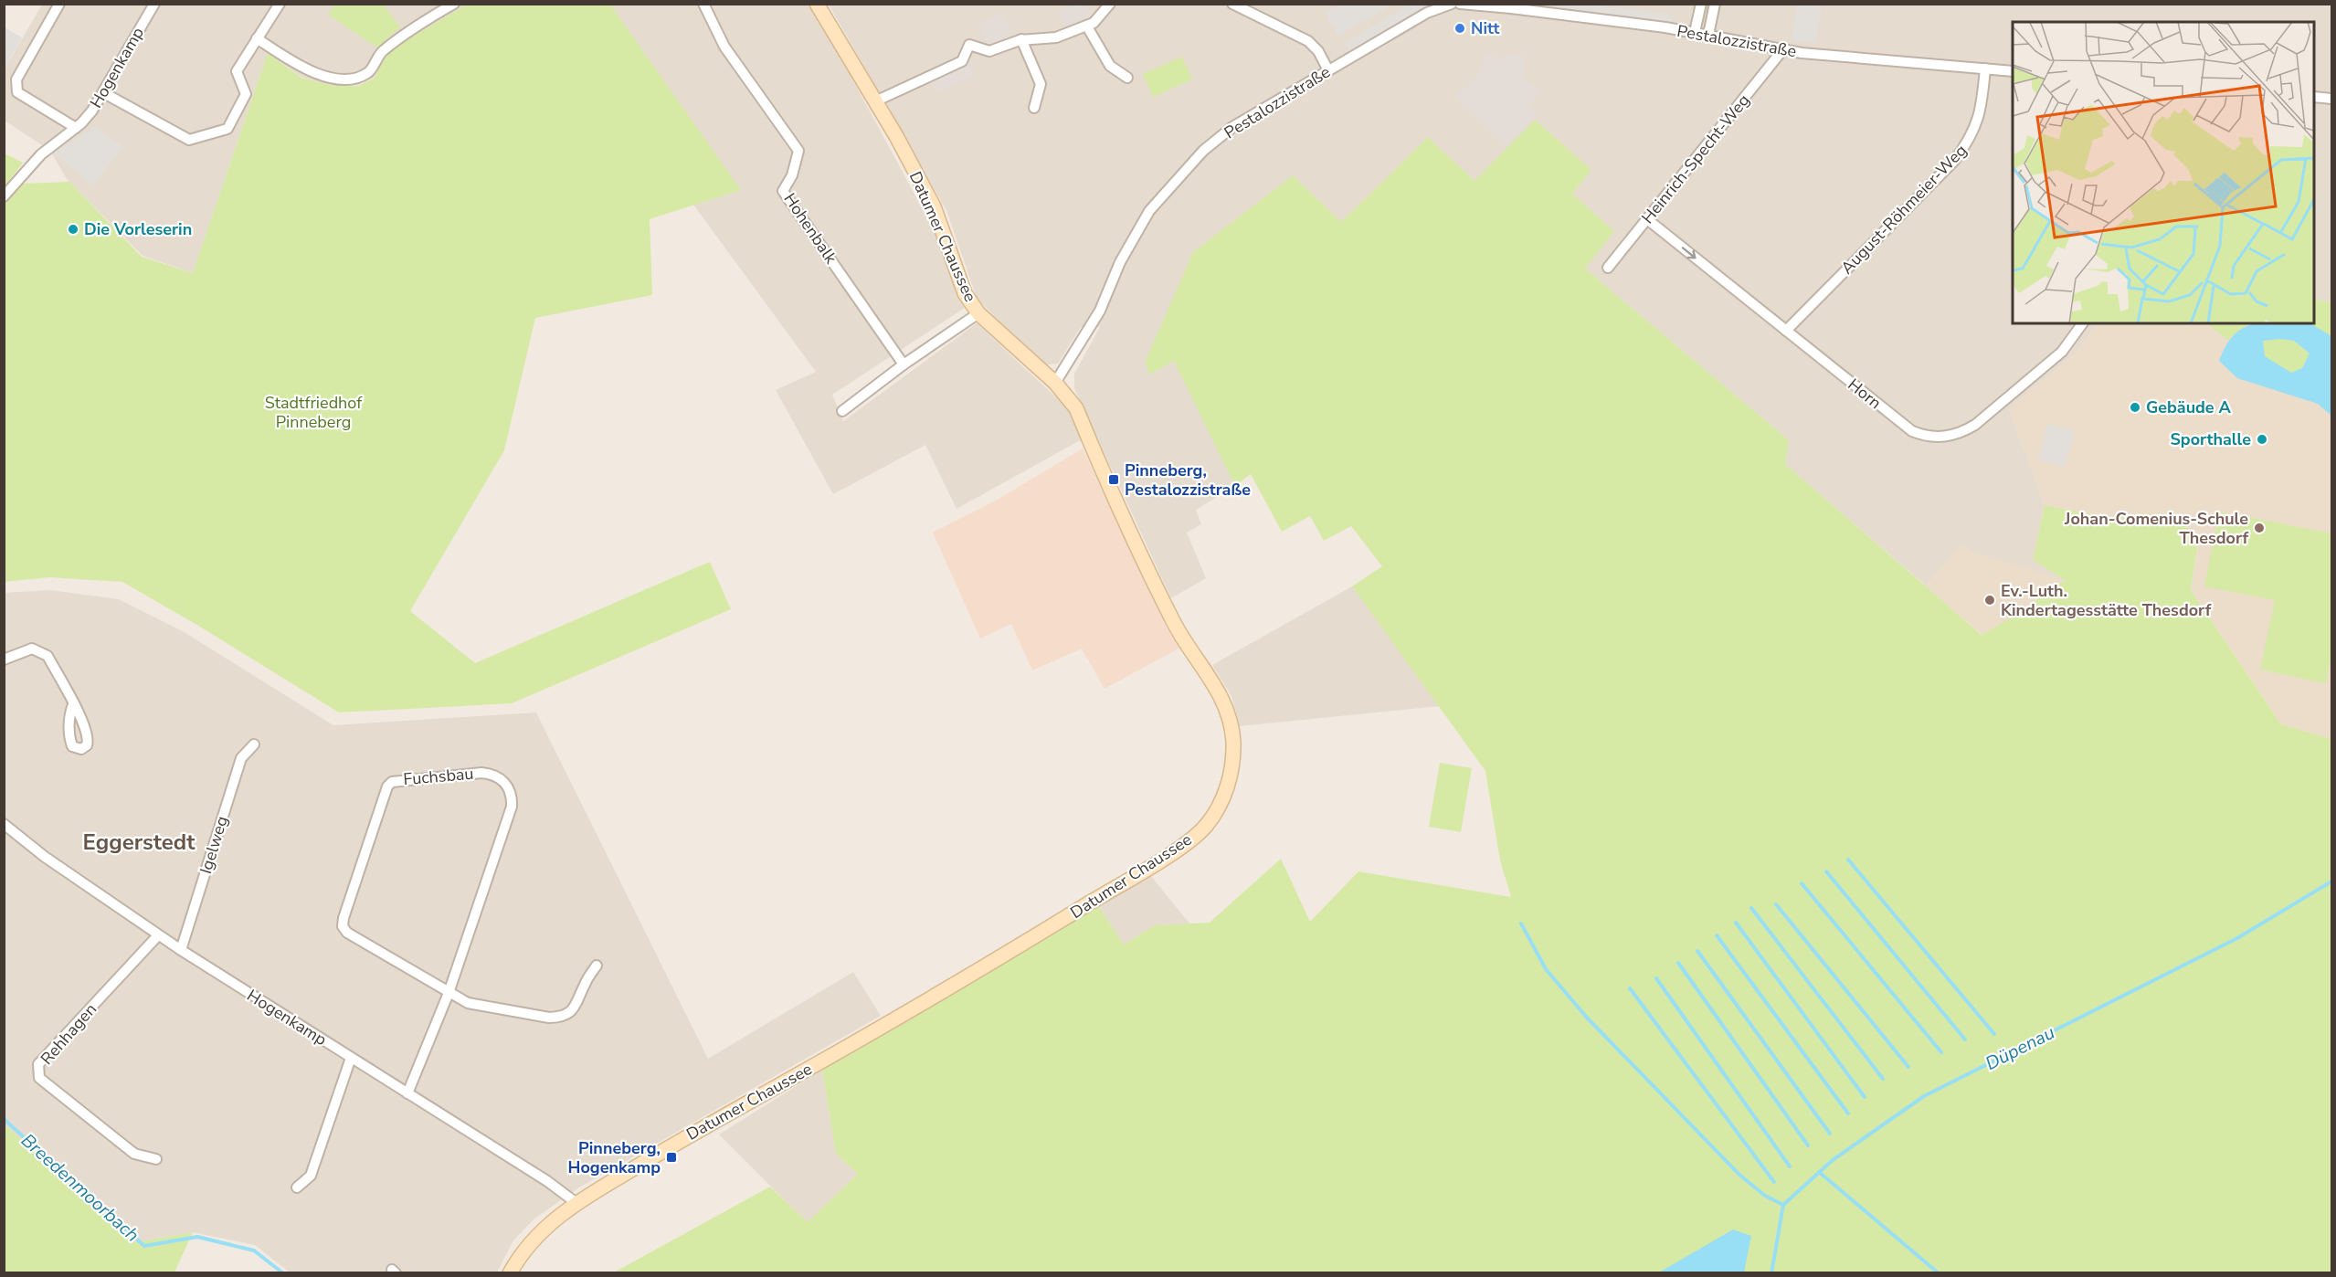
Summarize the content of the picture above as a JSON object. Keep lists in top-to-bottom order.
{
  "streets": {
    "street": [
      "Pestalozzistraße",
      "Hogenkamp",
      "Heinrich-Specht-Weg",
      "August-Röhmeier-Weg",
      "Hohenbalk",
      "Datumer Chaussee",
      "Horn",
      "Fuchsbau",
      "Igelweg",
      "Rehhagen"
    ]
  },
  "crossings": [
    ["Pestalozzistraße", "Heinrich-Specht-Weg"],
    ["Pestalozzistraße", "August-Röhmeier-Weg"],
    ["Pestalozzistraße", "Datumer Chaussee"],
    ["Hogenkamp", "Datumer Chaussee"],
    ["Hogenkamp", "Fuchsbau"],
    ["Hogenkamp", "Igelweg"],
    ["Hogenkamp", "Rehhagen"],
    ["Heinrich-Specht-Weg", "Horn"],
    ["August-Röhmeier-Weg", "Horn"]
  ],
  "districts": ["Eggerstedt"],
  "water": ["Düpenau", "Breedenmoorbach"],
  "parks": ["Stadtfriedhof Pinneberg"],
  "places": {
    "other": [
      "Nitt",
      "Die Vorleserin",
      "Gebäude A",
      "Sporthalle",
      "Johan-Comenius-Schule Thesdorf",
      "Ev.-Luth. Kindertagesstätte Thesdorf"
    ],
    "transit": ["Pinneberg, Pestalozzistraße", "Pinneberg, Hogenkamp"]
  }
}
